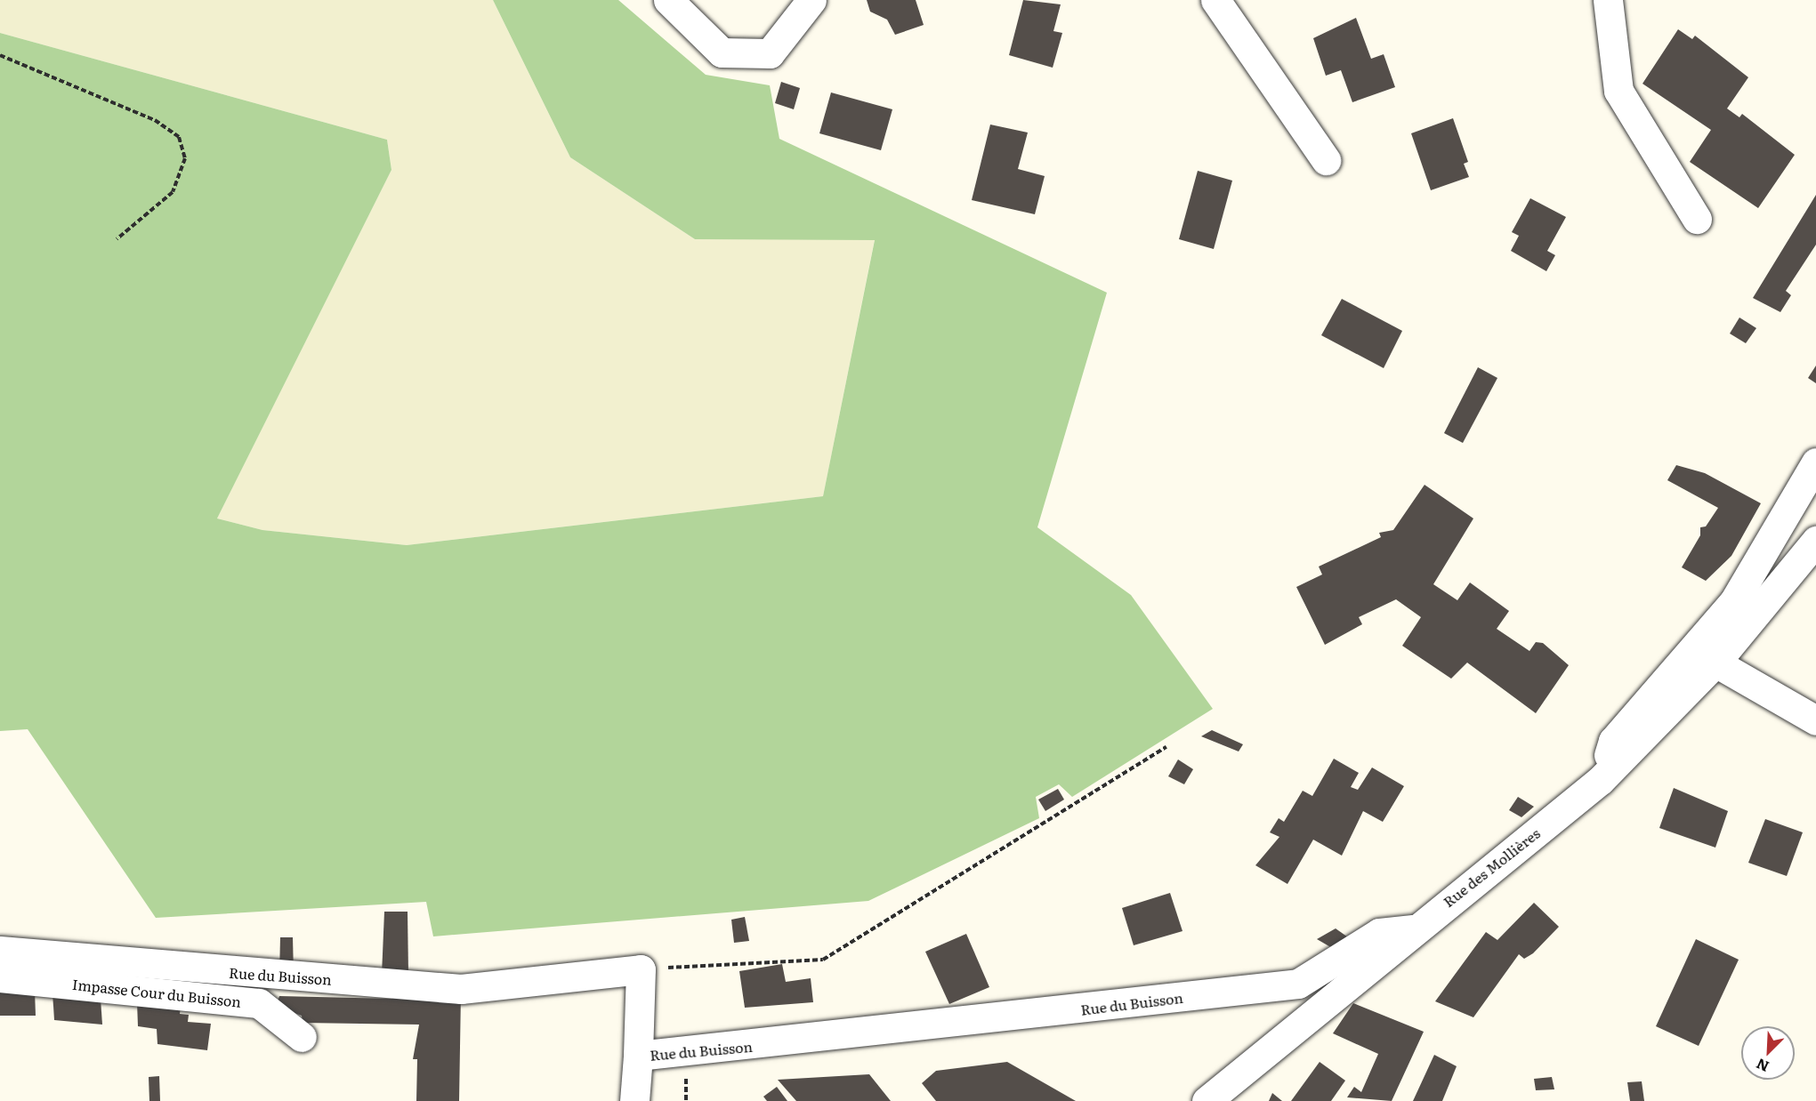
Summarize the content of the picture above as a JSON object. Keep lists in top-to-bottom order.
{
  "streets": {
    "street": ["Rue des Mollières", "Rue du Buisson", "Impasse Cour du Buisson"]
  },
  "crossings": [
    ["Rue des Mollières", "Rue du Buisson"]
  ],
  "north": "bottom left"
}
